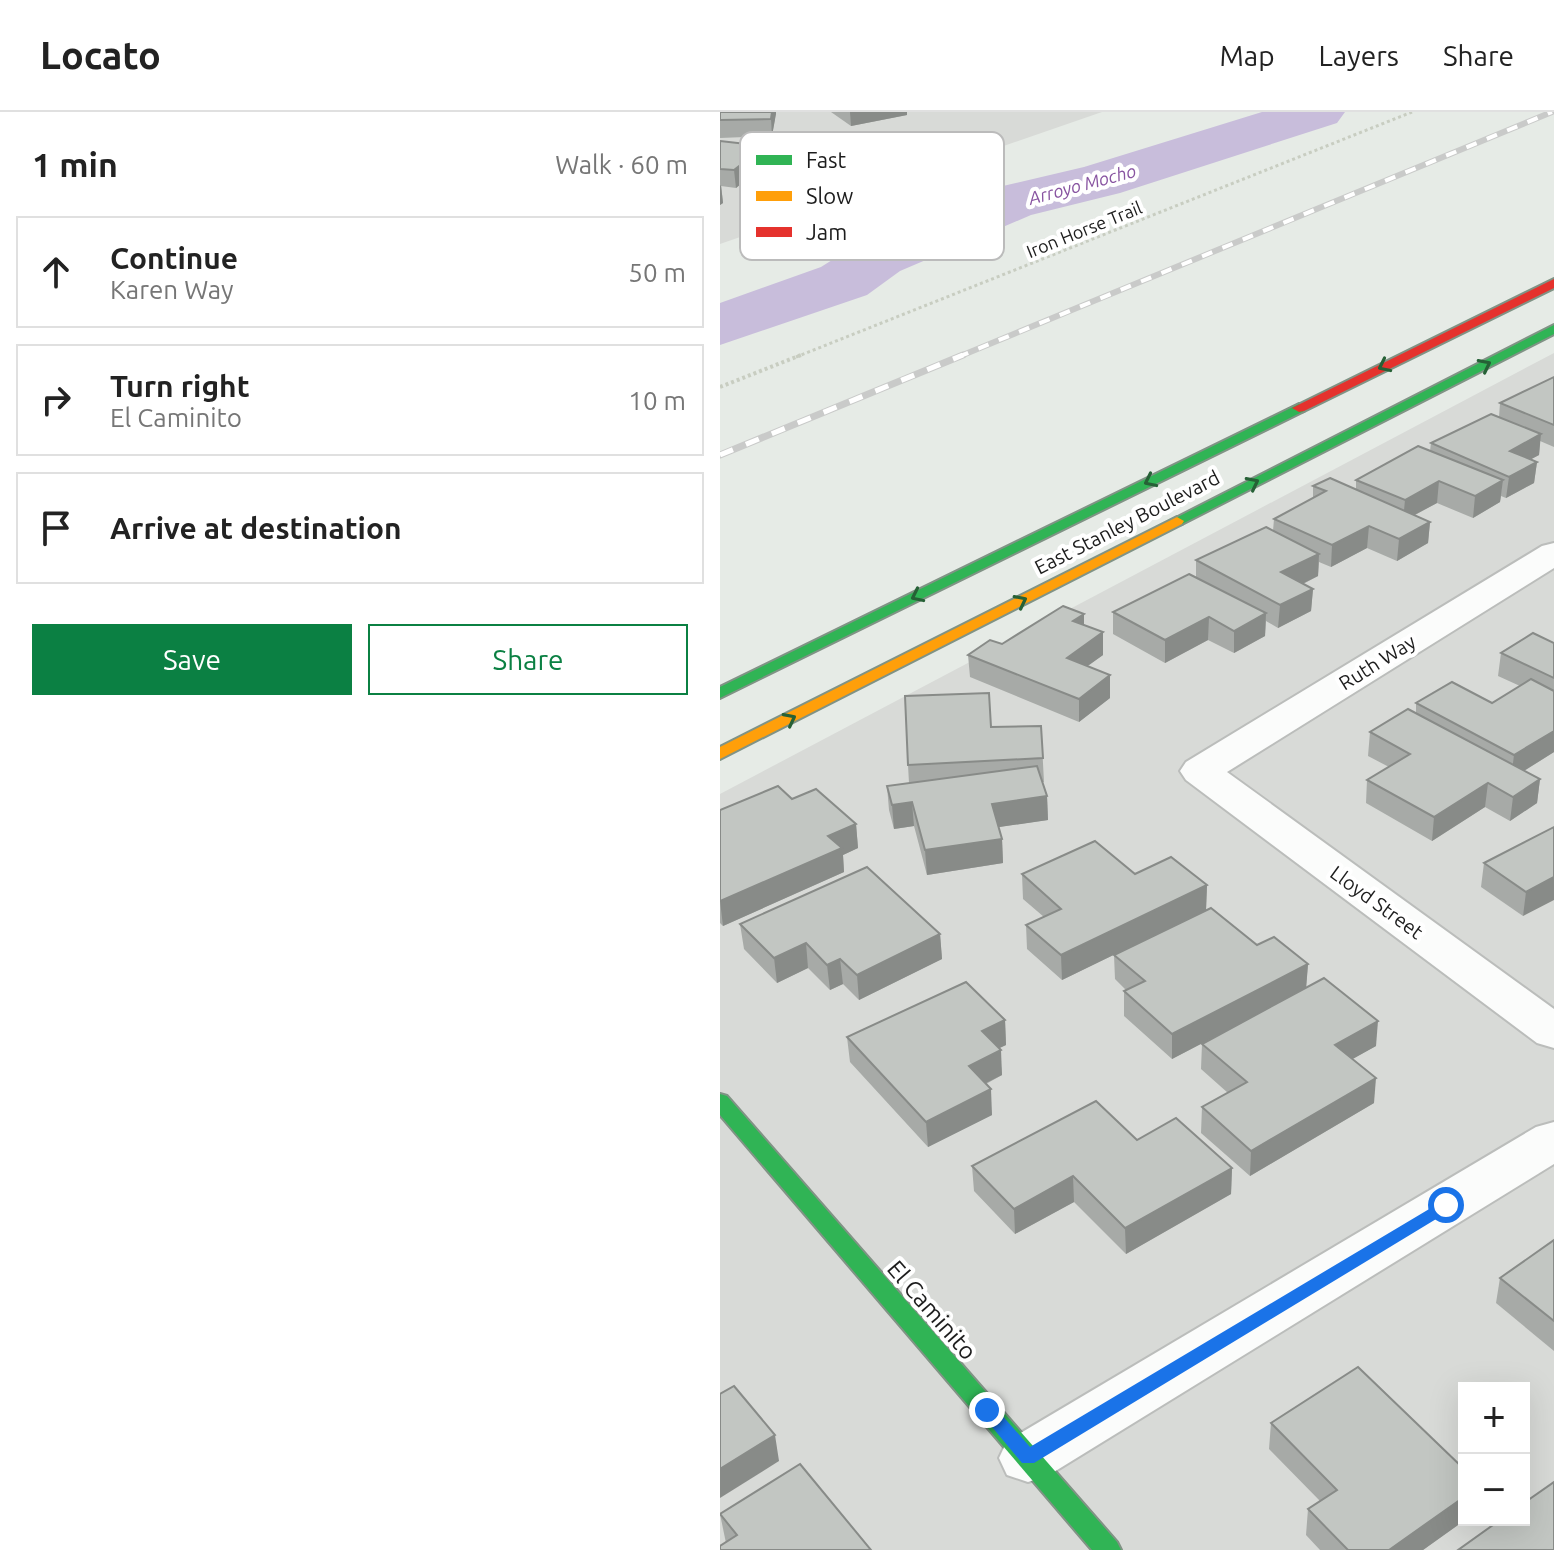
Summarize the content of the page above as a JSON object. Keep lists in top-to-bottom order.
{
  "streets": {
    "main road": ["East Stanley Boulevard", "El Caminito"],
    "street": ["Ruth Way", "Lloyd Street"],
    "path": ["Iron Horse Trail"]
  },
  "crossings": [
    ["Ruth Way", "Lloyd Street"]
  ],
  "water": ["Arroyo Mocho"],
  "legend": ["Fast", "Slow", "Jam"],
  "page": {
    "header": "Locato",
    "nav": ["Map", "Layers", "Share"],
    "heading": ["1 min", "Walk · 60 m"],
    "list": [
      ["Continue", "Karen Way", "50 m"],
      ["Turn right", "El Caminito", "10 m"],
      "Arrive at destination"
    ],
    "buttons": ["Save", "Share"],
    "map_buttons": ["+", "−"]
  }
}
